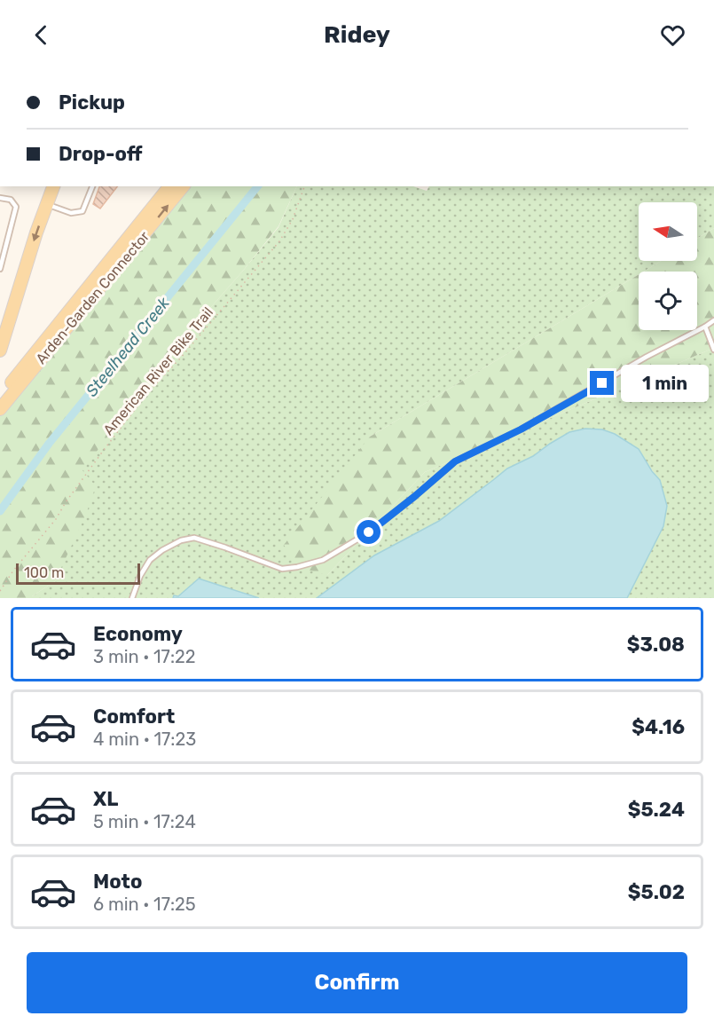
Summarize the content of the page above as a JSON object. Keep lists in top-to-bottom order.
{
  "streets": {
    "main road": ["Arden-Garden Connector"],
    "path": ["American River Bike Trail"]
  },
  "water": ["Steelhead Creek"],
  "scale_bar": "100 m",
  "north": "left",
  "page": {
    "header": "Ridey",
    "banner": ["Pickup", "Drop-off"],
    "bubble": "1 min",
    "scale": "100 m",
    "list": [
      {
        "name": "Economy",
        "note": "3 min · 17:22",
        "value": "$3.08"
      },
      {
        "name": "Comfort",
        "note": "4 min · 17:23",
        "value": "$4.16"
      },
      {
        "name": "XL",
        "note": "5 min · 17:24",
        "value": "$5.24"
      },
      {
        "name": "Moto",
        "note": "6 min · 17:25",
        "value": "$5.02"
      }
    ],
    "buttons": "Confirm"
  }
}
